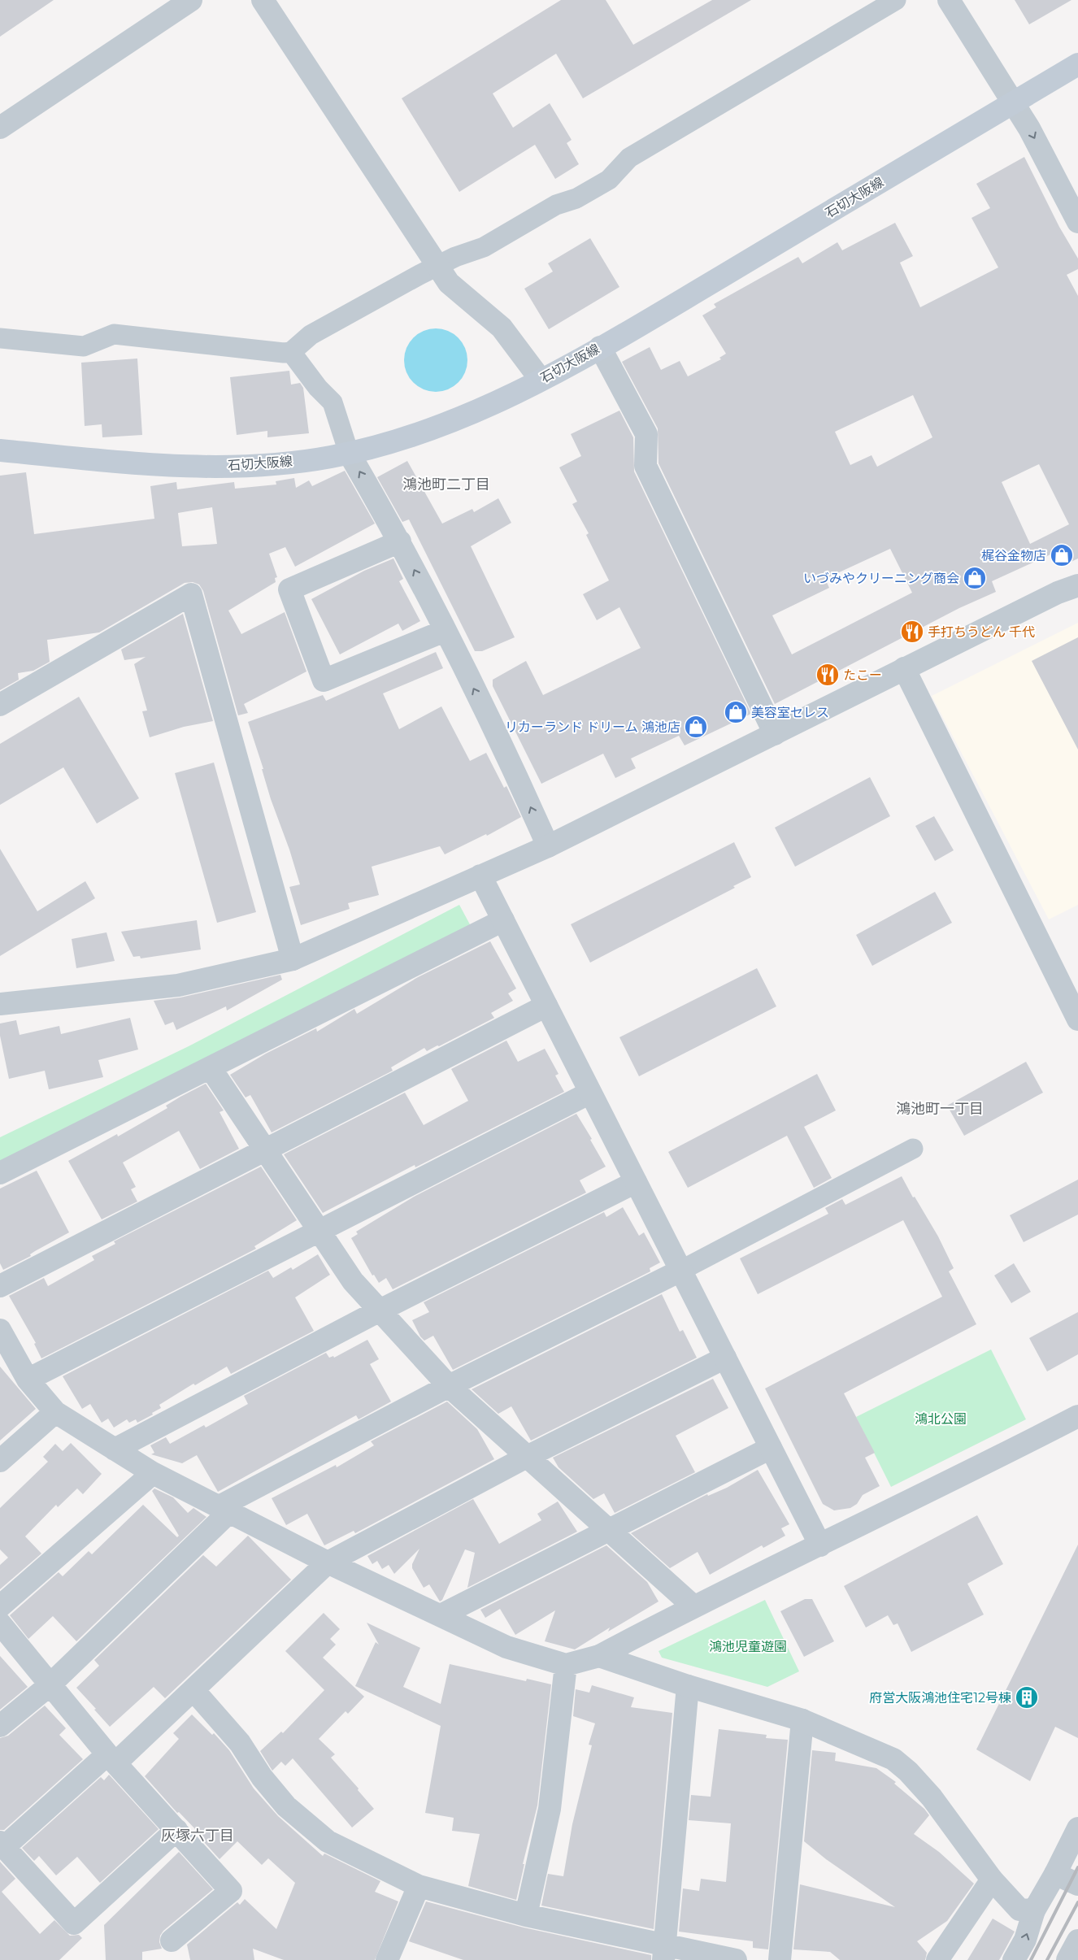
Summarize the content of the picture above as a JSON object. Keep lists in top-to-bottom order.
{
  "streets": {
    "main road": ["石切大阪線"]
  },
  "districts": ["鴻池町二丁目", "鴻池町一丁目", "灰塚六丁目"],
  "parks": ["鴻北公園", "鴻池児童遊園"],
  "places": {
    "shop": [
      "梶谷金物店",
      "いづみやクリーニング商会",
      "美容室セレス",
      "リカーランド ドリーム 鴻池店"
    ],
    "restaurant": ["手打ちうどん 千代", "たこー"],
    "building": ["府営大阪鴻池住宅12号棟"]
  }
}
